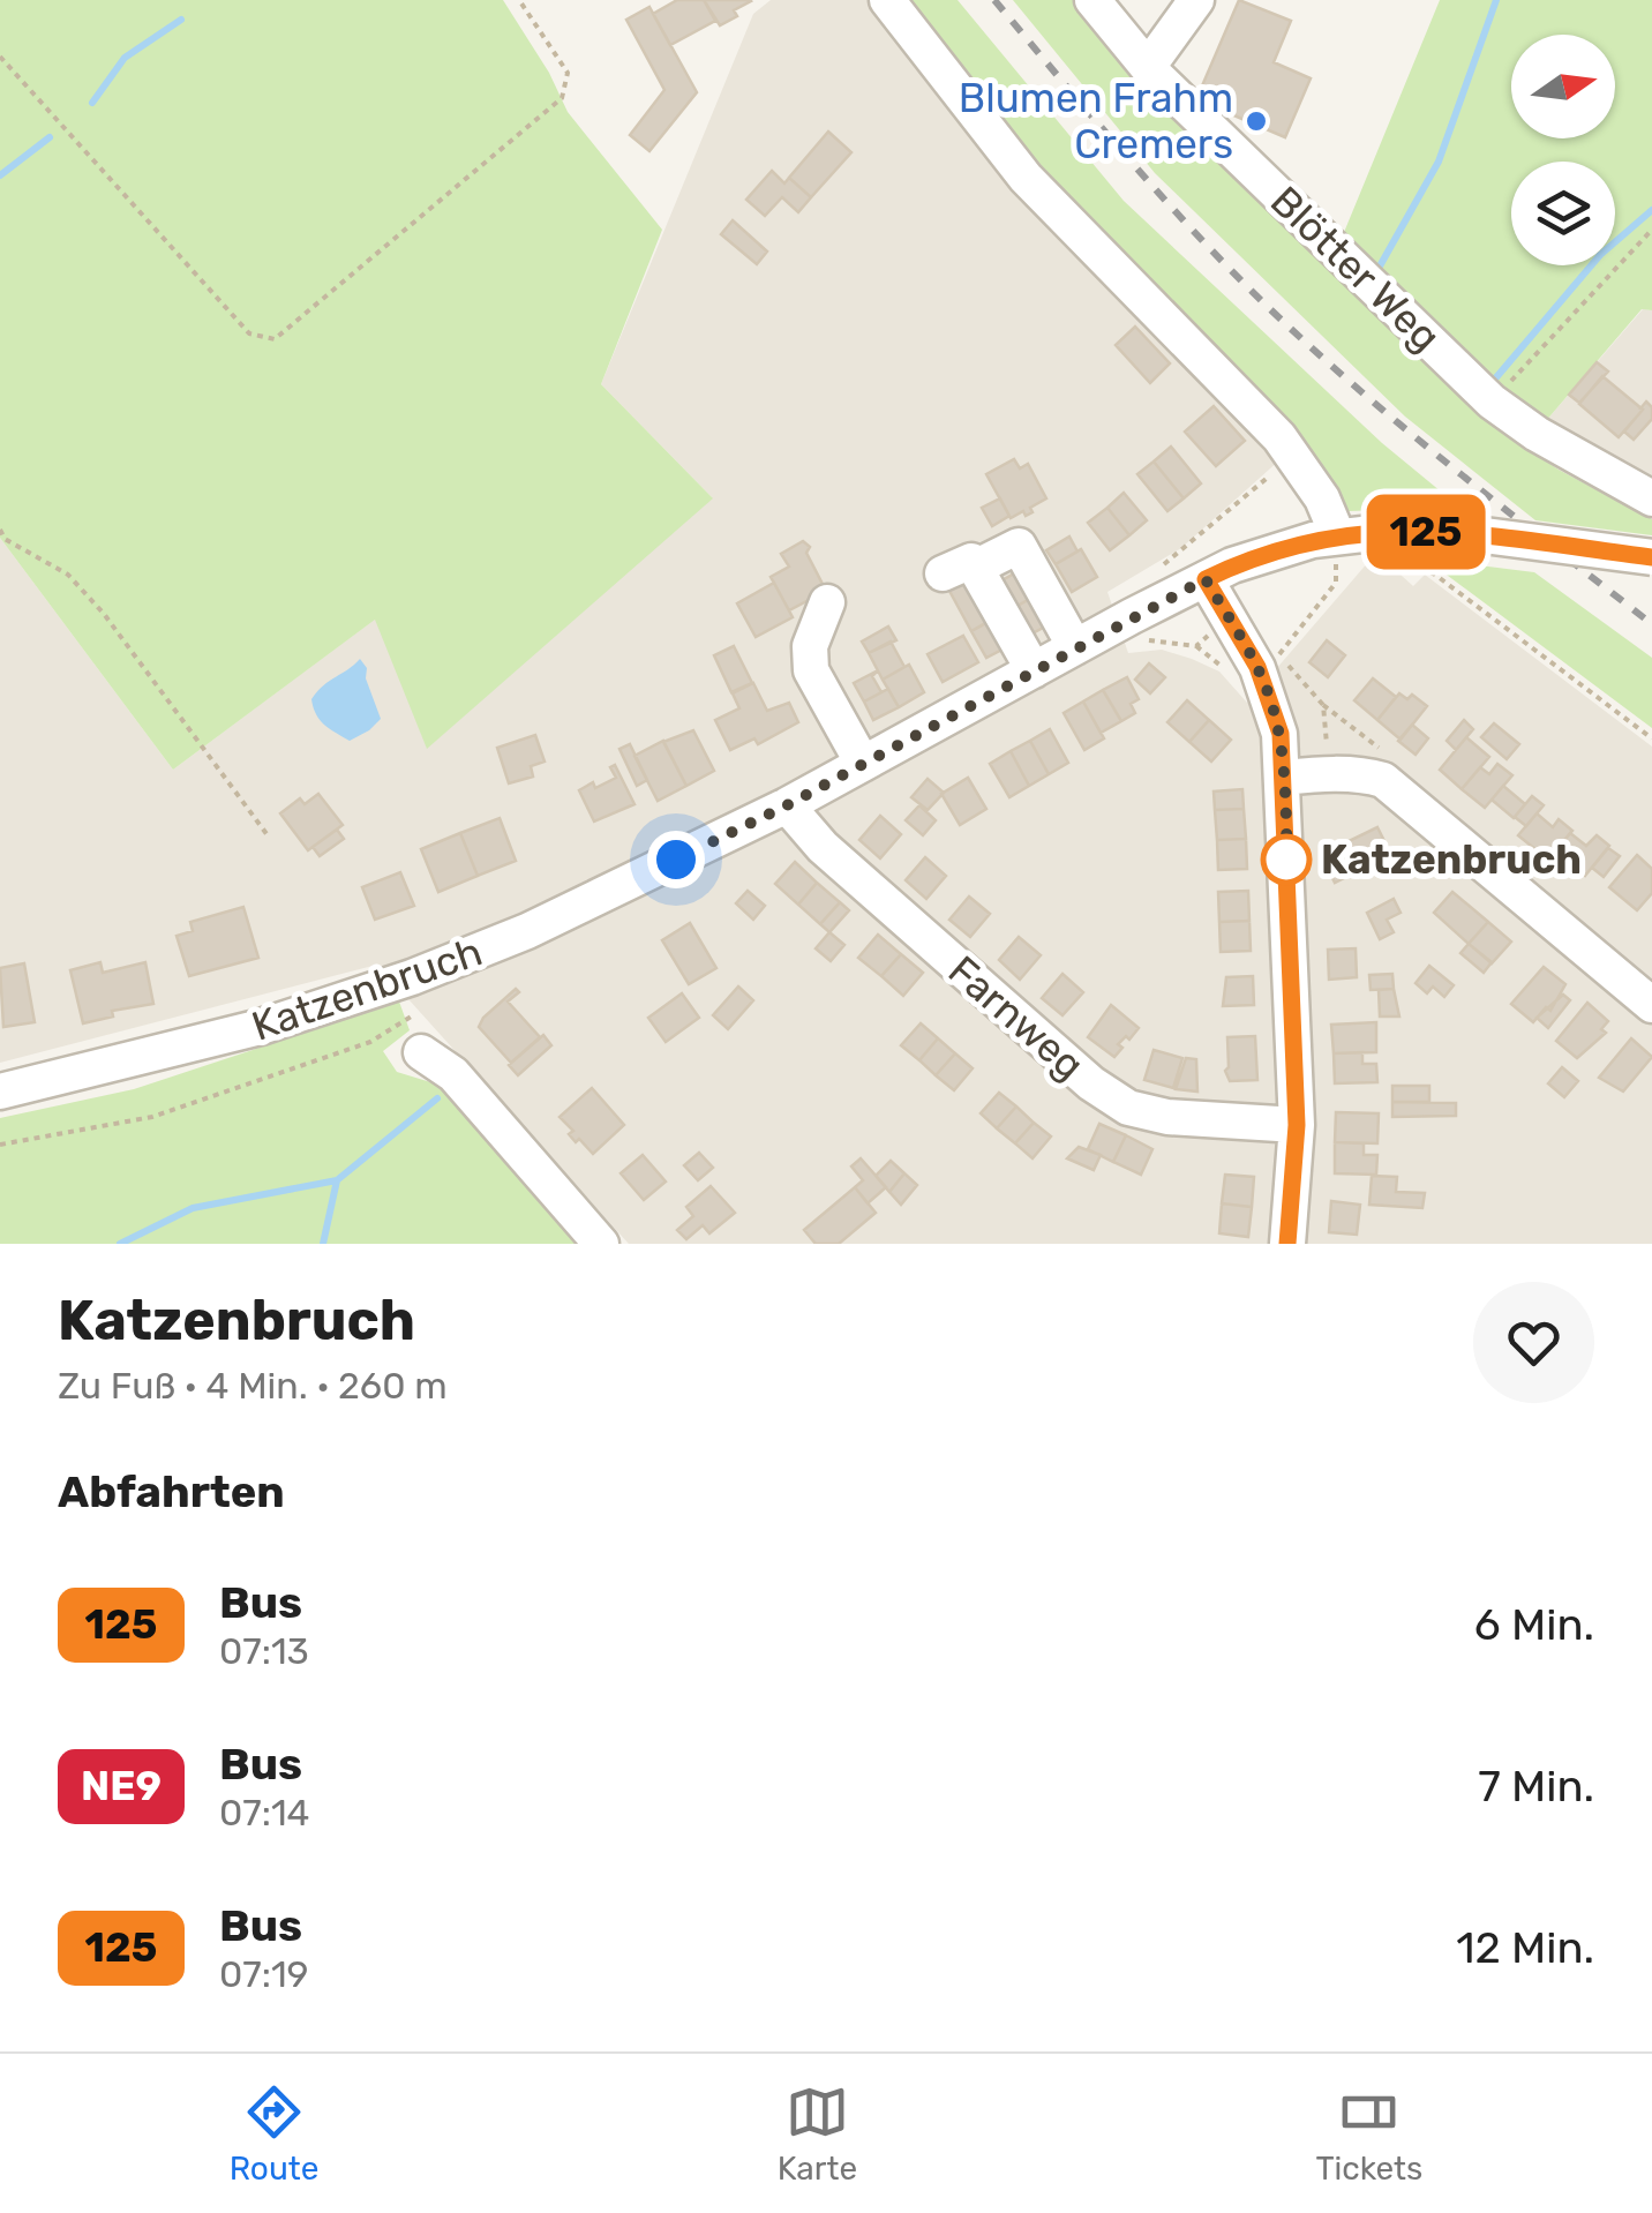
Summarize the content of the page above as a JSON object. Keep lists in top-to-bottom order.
{
  "streets": {
    "street": ["Blötter Weg", "Katzenbruch", "Farnweg"]
  },
  "crossings": [
    ["Katzenbruch", "Farnweg"]
  ],
  "places": ["Blumen Frahm Cremers", "Katzenbruch"],
  "lines": ["bus line 125"],
  "north": "right",
  "page": {
    "on_map": "125",
    "heading": [
      ["Katzenbruch", "Zu Fuß · 4 Min. · 260 m"],
      "Abfahrten"
    ],
    "list": [
      {
        "mark": "125",
        "name": "Bus",
        "note": "07:13",
        "value": "6 Min."
      },
      {
        "mark": "NE9",
        "name": "Bus",
        "note": "07:14",
        "value": "7 Min."
      },
      {
        "mark": "125",
        "name": "Bus",
        "note": "07:19",
        "value": "12 Min."
      }
    ],
    "tabs": ["Route", "Karte", "Tickets"]
  }
}
